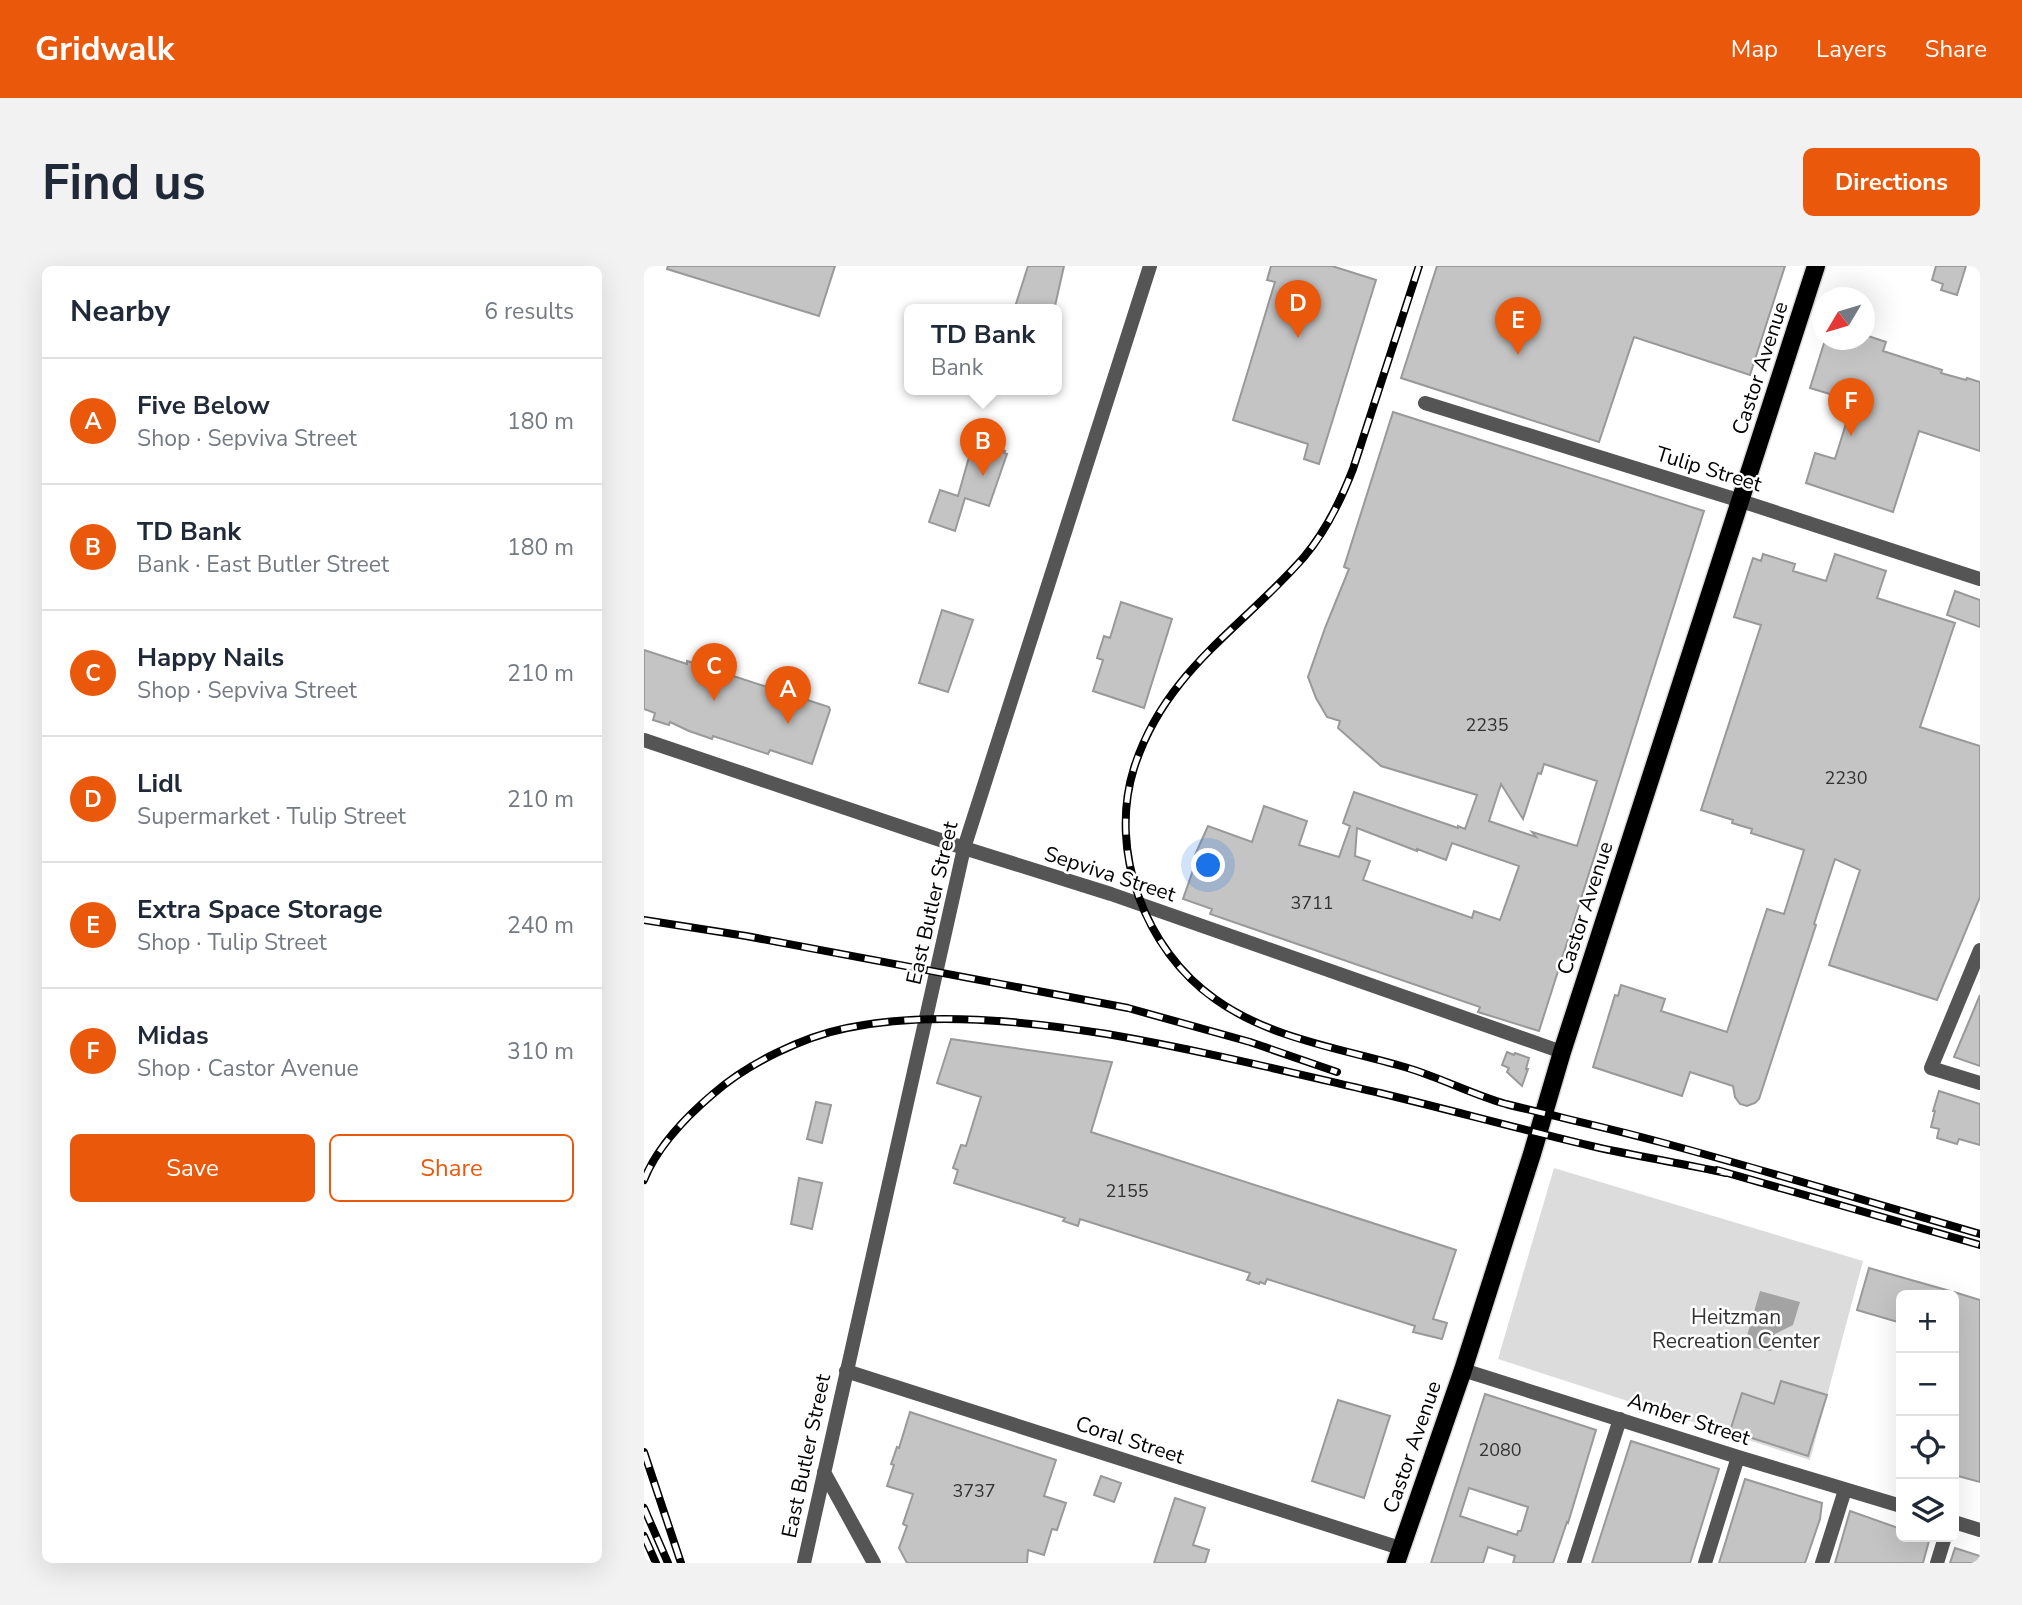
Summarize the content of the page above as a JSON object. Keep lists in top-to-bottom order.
{
  "streets": {
    "main road": ["Castor Avenue"],
    "street": [
      "Tulip Street",
      "Sepviva Street",
      "East Butler Street",
      "Amber Street",
      "Coral Street"
    ]
  },
  "crossings": [
    ["Castor Avenue", "Tulip Street"],
    ["Castor Avenue", "Sepviva Street"],
    ["Castor Avenue", "Amber Street"],
    ["Castor Avenue", "Coral Street"],
    ["Sepviva Street", "East Butler Street"],
    ["East Butler Street", "Coral Street"]
  ],
  "parks": ["Heitzman Recreation Center"],
  "house_numbers": [
    "2235",
    "2230",
    "3711",
    "2155",
    "2080",
    "3737"
  ],
  "north": "bottom left",
  "page": {
    "header": "Gridwalk",
    "nav": ["Map", "Layers", "Share"],
    "buttons": [
      "Directions",
      ["Save", "Share"]
    ],
    "title": "Find us",
    "heading": ["Nearby", "6 results"],
    "pins": [
      "D",
      "E",
      "F",
      "B",
      "C",
      "A"
    ],
    "popup": ["TD Bank", "Bank"],
    "list": [
      {
        "mark": "A",
        "name": "Five Below",
        "note": "Shop · Sepviva Street",
        "value": "180 m"
      },
      {
        "mark": "B",
        "name": "TD Bank",
        "note": "Bank · East Butler Street",
        "value": "180 m"
      },
      {
        "mark": "C",
        "name": "Happy Nails",
        "note": "Shop · Sepviva Street",
        "value": "210 m"
      },
      {
        "mark": "D",
        "name": "Lidl",
        "note": "Supermarket · Tulip Street",
        "value": "210 m"
      },
      {
        "mark": "E",
        "name": "Extra Space Storage",
        "note": "Shop · Tulip Street",
        "value": "240 m"
      },
      {
        "mark": "F",
        "name": "Midas",
        "note": "Shop · Castor Avenue",
        "value": "310 m"
      }
    ],
    "map_buttons": ["+", "−"]
  }
}
